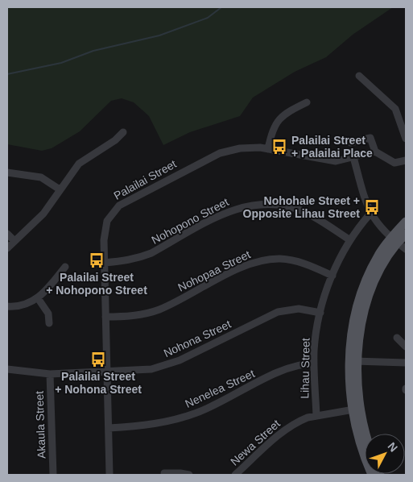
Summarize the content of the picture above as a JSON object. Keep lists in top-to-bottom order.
{
  "streets": {
    "street": [
      "Palailai Street",
      "Nohopono Street",
      "Nohopaa Street",
      "Nohona Street",
      "Lihau Street",
      "Nenelea Street",
      "Akaula Street",
      "Newa Street"
    ]
  },
  "crossings": [
    ["Palailai Street", "Nohopono Street"],
    ["Palailai Street", "Nohopaa Street"],
    ["Palailai Street", "Nohona Street"],
    ["Palailai Street", "Nenelea Street"],
    ["Nohopono Street", "Lihau Street"],
    ["Nohopaa Street", "Lihau Street"],
    ["Nohona Street", "Lihau Street"],
    ["Nohona Street", "Akaula Street"],
    ["Lihau Street", "Nenelea Street"],
    ["Lihau Street", "Newa Street"]
  ],
  "places": {
    "bus stop": [
      "Palailai Street + Palailai Place",
      "Nohohale Street + Opposite Lihau Street",
      "Palailai Street + Nohopono Street",
      "Palailai Street + Nohona Street"
    ]
  },
  "north": "top right"
}
